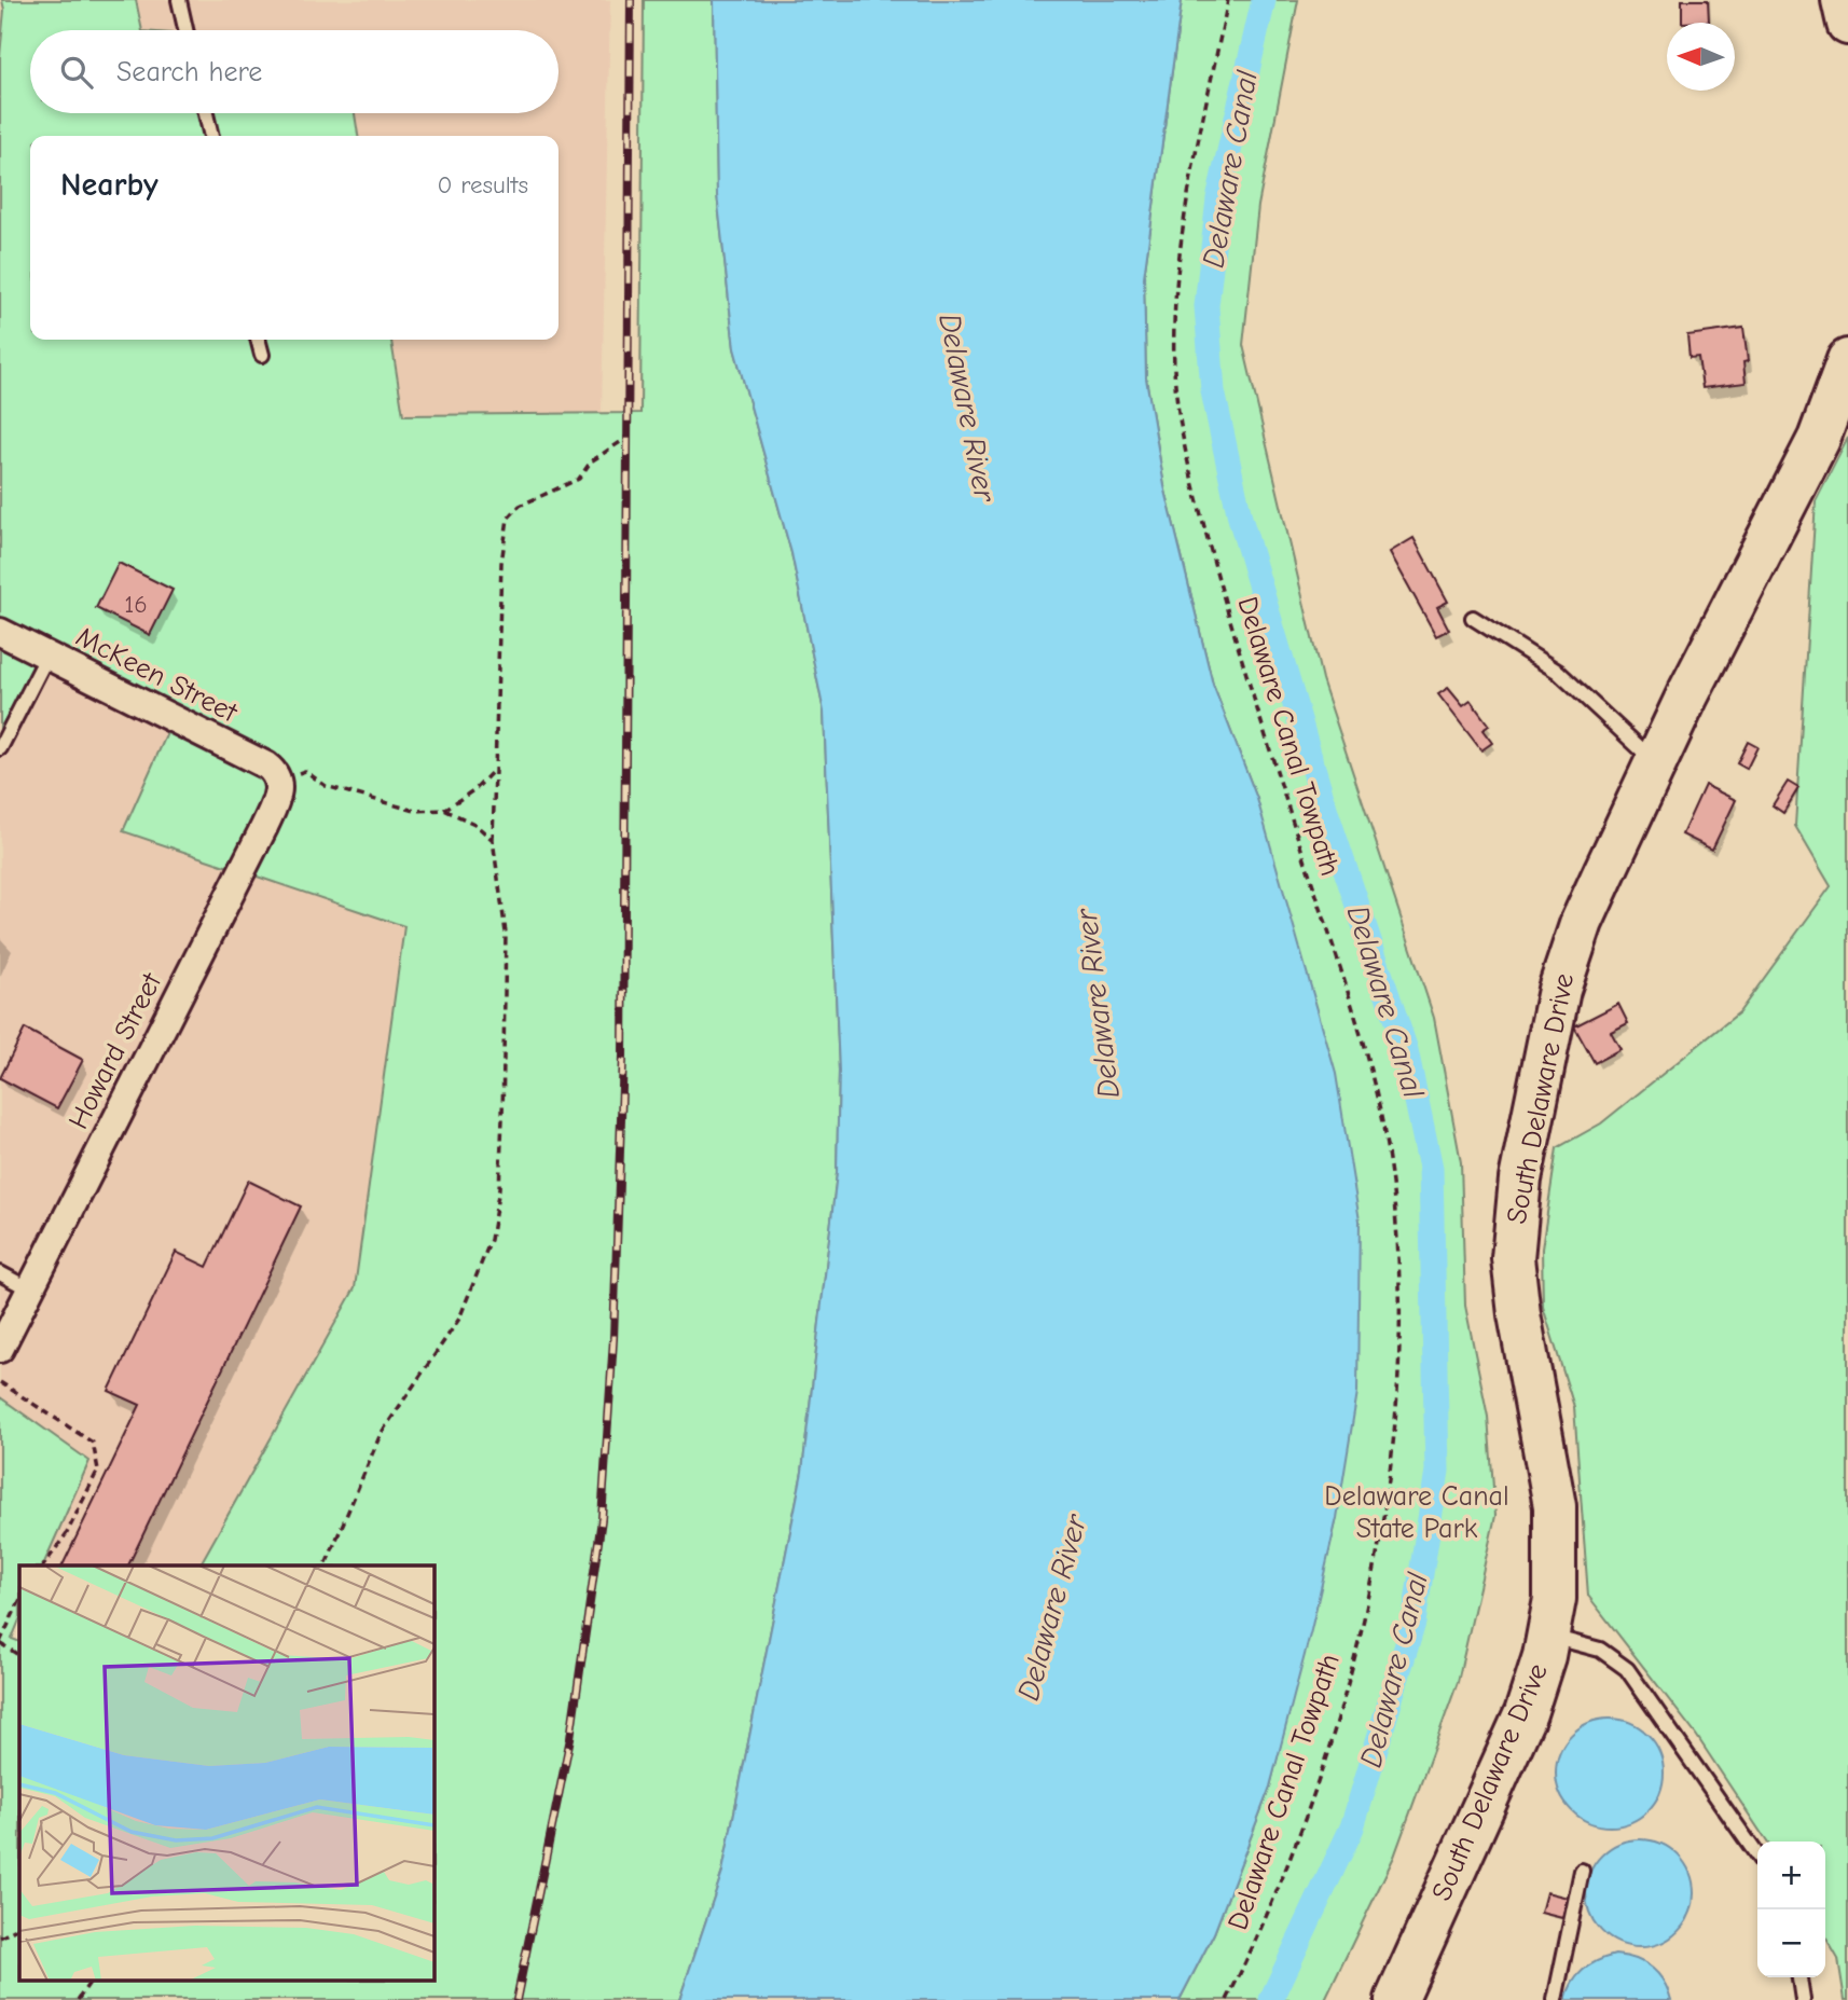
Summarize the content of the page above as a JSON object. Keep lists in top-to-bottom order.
{
  "streets": {
    "highway": ["South Delaware Drive"],
    "street": ["McKeen Street", "Howard Street"],
    "path": ["Delaware Canal Towpath"]
  },
  "crossings": [
    ["McKeen Street", "Howard Street"]
  ],
  "water": ["Delaware Canal", "Delaware River"],
  "parks": ["Delaware Canal State Park"],
  "house_numbers": ["16"],
  "north": "left",
  "page": {
    "search": "Search here",
    "heading": ["Nearby", "0 results"],
    "map_buttons": ["+", "−"]
  }
}
